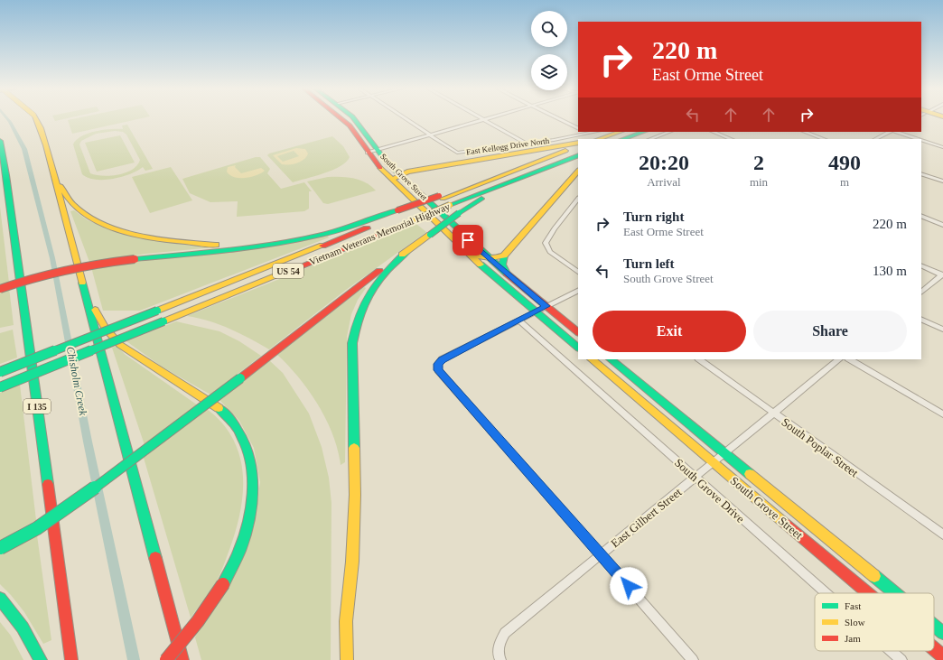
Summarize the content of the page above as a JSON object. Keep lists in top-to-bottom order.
{
  "streets": {
    "main road": [
      "South Grove Street",
      "Vietnam Veterans Memorial Highway",
      "US 54",
      "I 135"
    ],
    "street": [
      "East Kellogg Drive North",
      "South Poplar Street",
      "South Grove Drive",
      "East Gilbert Street"
    ]
  },
  "crossings": [
    ["South Grove Street", "East Gilbert Street"],
    ["South Poplar Street", "East Gilbert Street"],
    ["South Grove Drive", "East Gilbert Street"]
  ],
  "water": ["Chisholm Creek"],
  "legend": ["Fast", "Slow", "Jam"],
  "page": {
    "turn": ["220 m", "East Orme Street"],
    "eta": [
      "20:20",
      "Arrival",
      "2",
      "min",
      "490",
      "m"
    ],
    "list": [
      {
        "name": "Turn right",
        "note": "East Orme Street",
        "value": "220 m"
      },
      {
        "name": "Turn left",
        "note": "South Grove Street",
        "value": "130 m"
      }
    ],
    "buttons": ["Exit", "Share"]
  }
}
